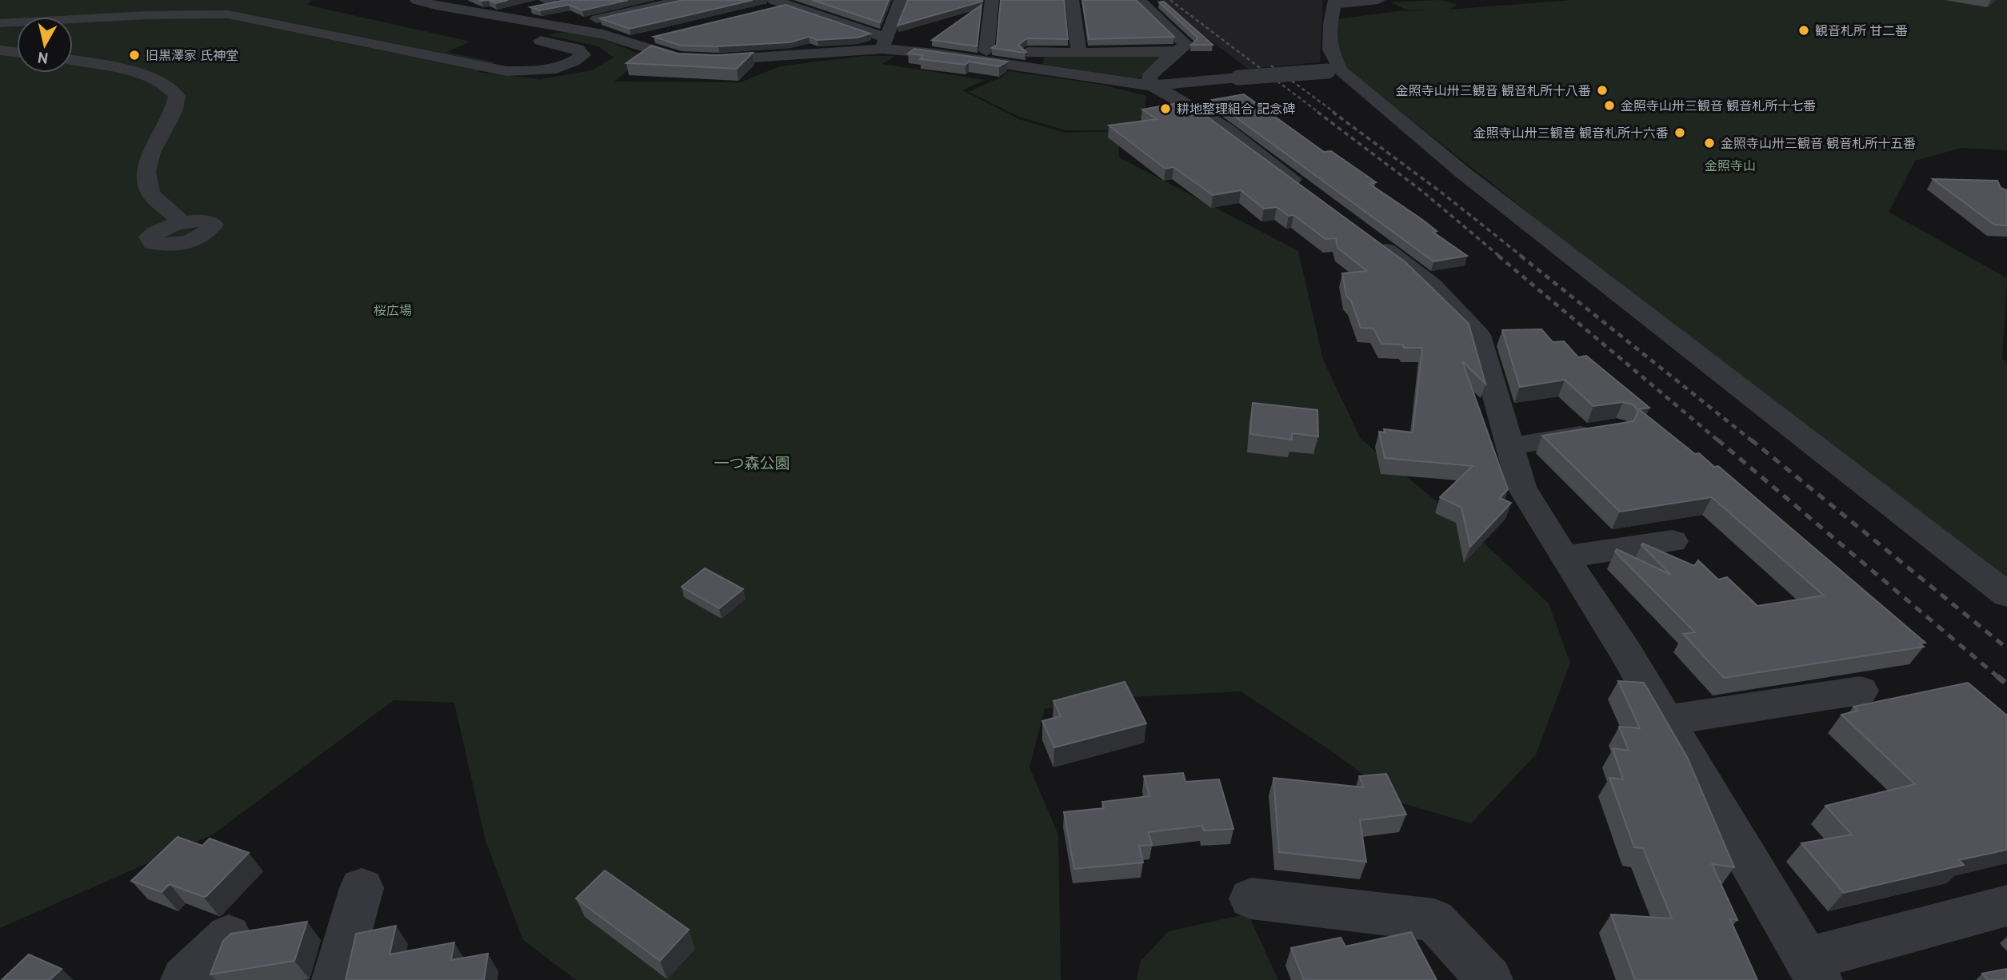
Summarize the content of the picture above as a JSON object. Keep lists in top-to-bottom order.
{
  "parks": ["金照寺山", "桜広場", "一つ森公園"],
  "places": [
    "観音札所 甘二番",
    "旧黒澤家 氏神堂",
    "金照寺山卅三観音 観音札所十八番",
    "金照寺山卅三観音 観音札所十七番",
    "耕地整理組合 記念碑",
    "金照寺山卅三観音 観音札所十六番",
    "金照寺山卅三観音 観音札所十五番"
  ],
  "north": "bottom"
}
